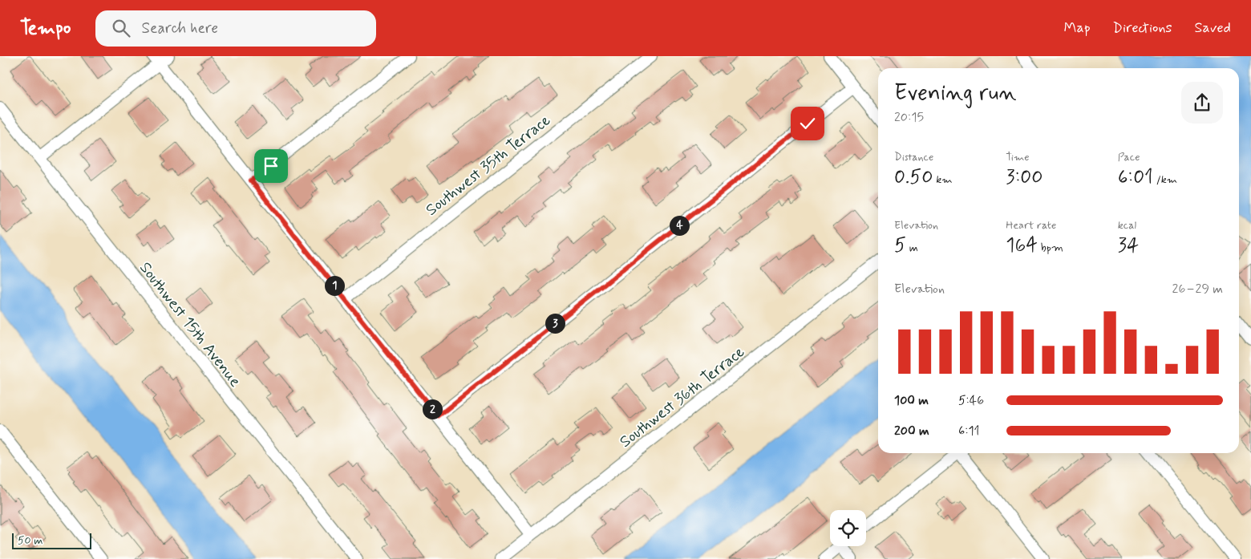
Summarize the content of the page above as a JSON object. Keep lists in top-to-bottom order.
{
  "streets": {
    "street": ["Southwest 35th Terrace", "Southwest 15th Avenue", "Southwest 36th Terrace"]
  },
  "scale_bar": "50 m",
  "page": {
    "header": "Tempo",
    "search": "Search here",
    "nav": ["Map", "Directions", "Saved"],
    "heading": ["Evening run", "20:15"],
    "stats": [
      ["Distance", "0.50 km"],
      ["Time", "3:00"],
      ["Pace", "6:01 /km"],
      ["Elevation", "5 m"],
      ["Heart rate", "164 bpm"],
      ["kcal", "34"]
    ],
    "pins": [
      "4",
      "1",
      "3",
      "2"
    ],
    "chart": ["Elevation", "26–29 m"],
    "list": [
      {
        "name": "100 m",
        "note": "5:46"
      },
      {
        "name": "200 m",
        "note": "6:11"
      }
    ],
    "scale": "50 m"
  }
}
